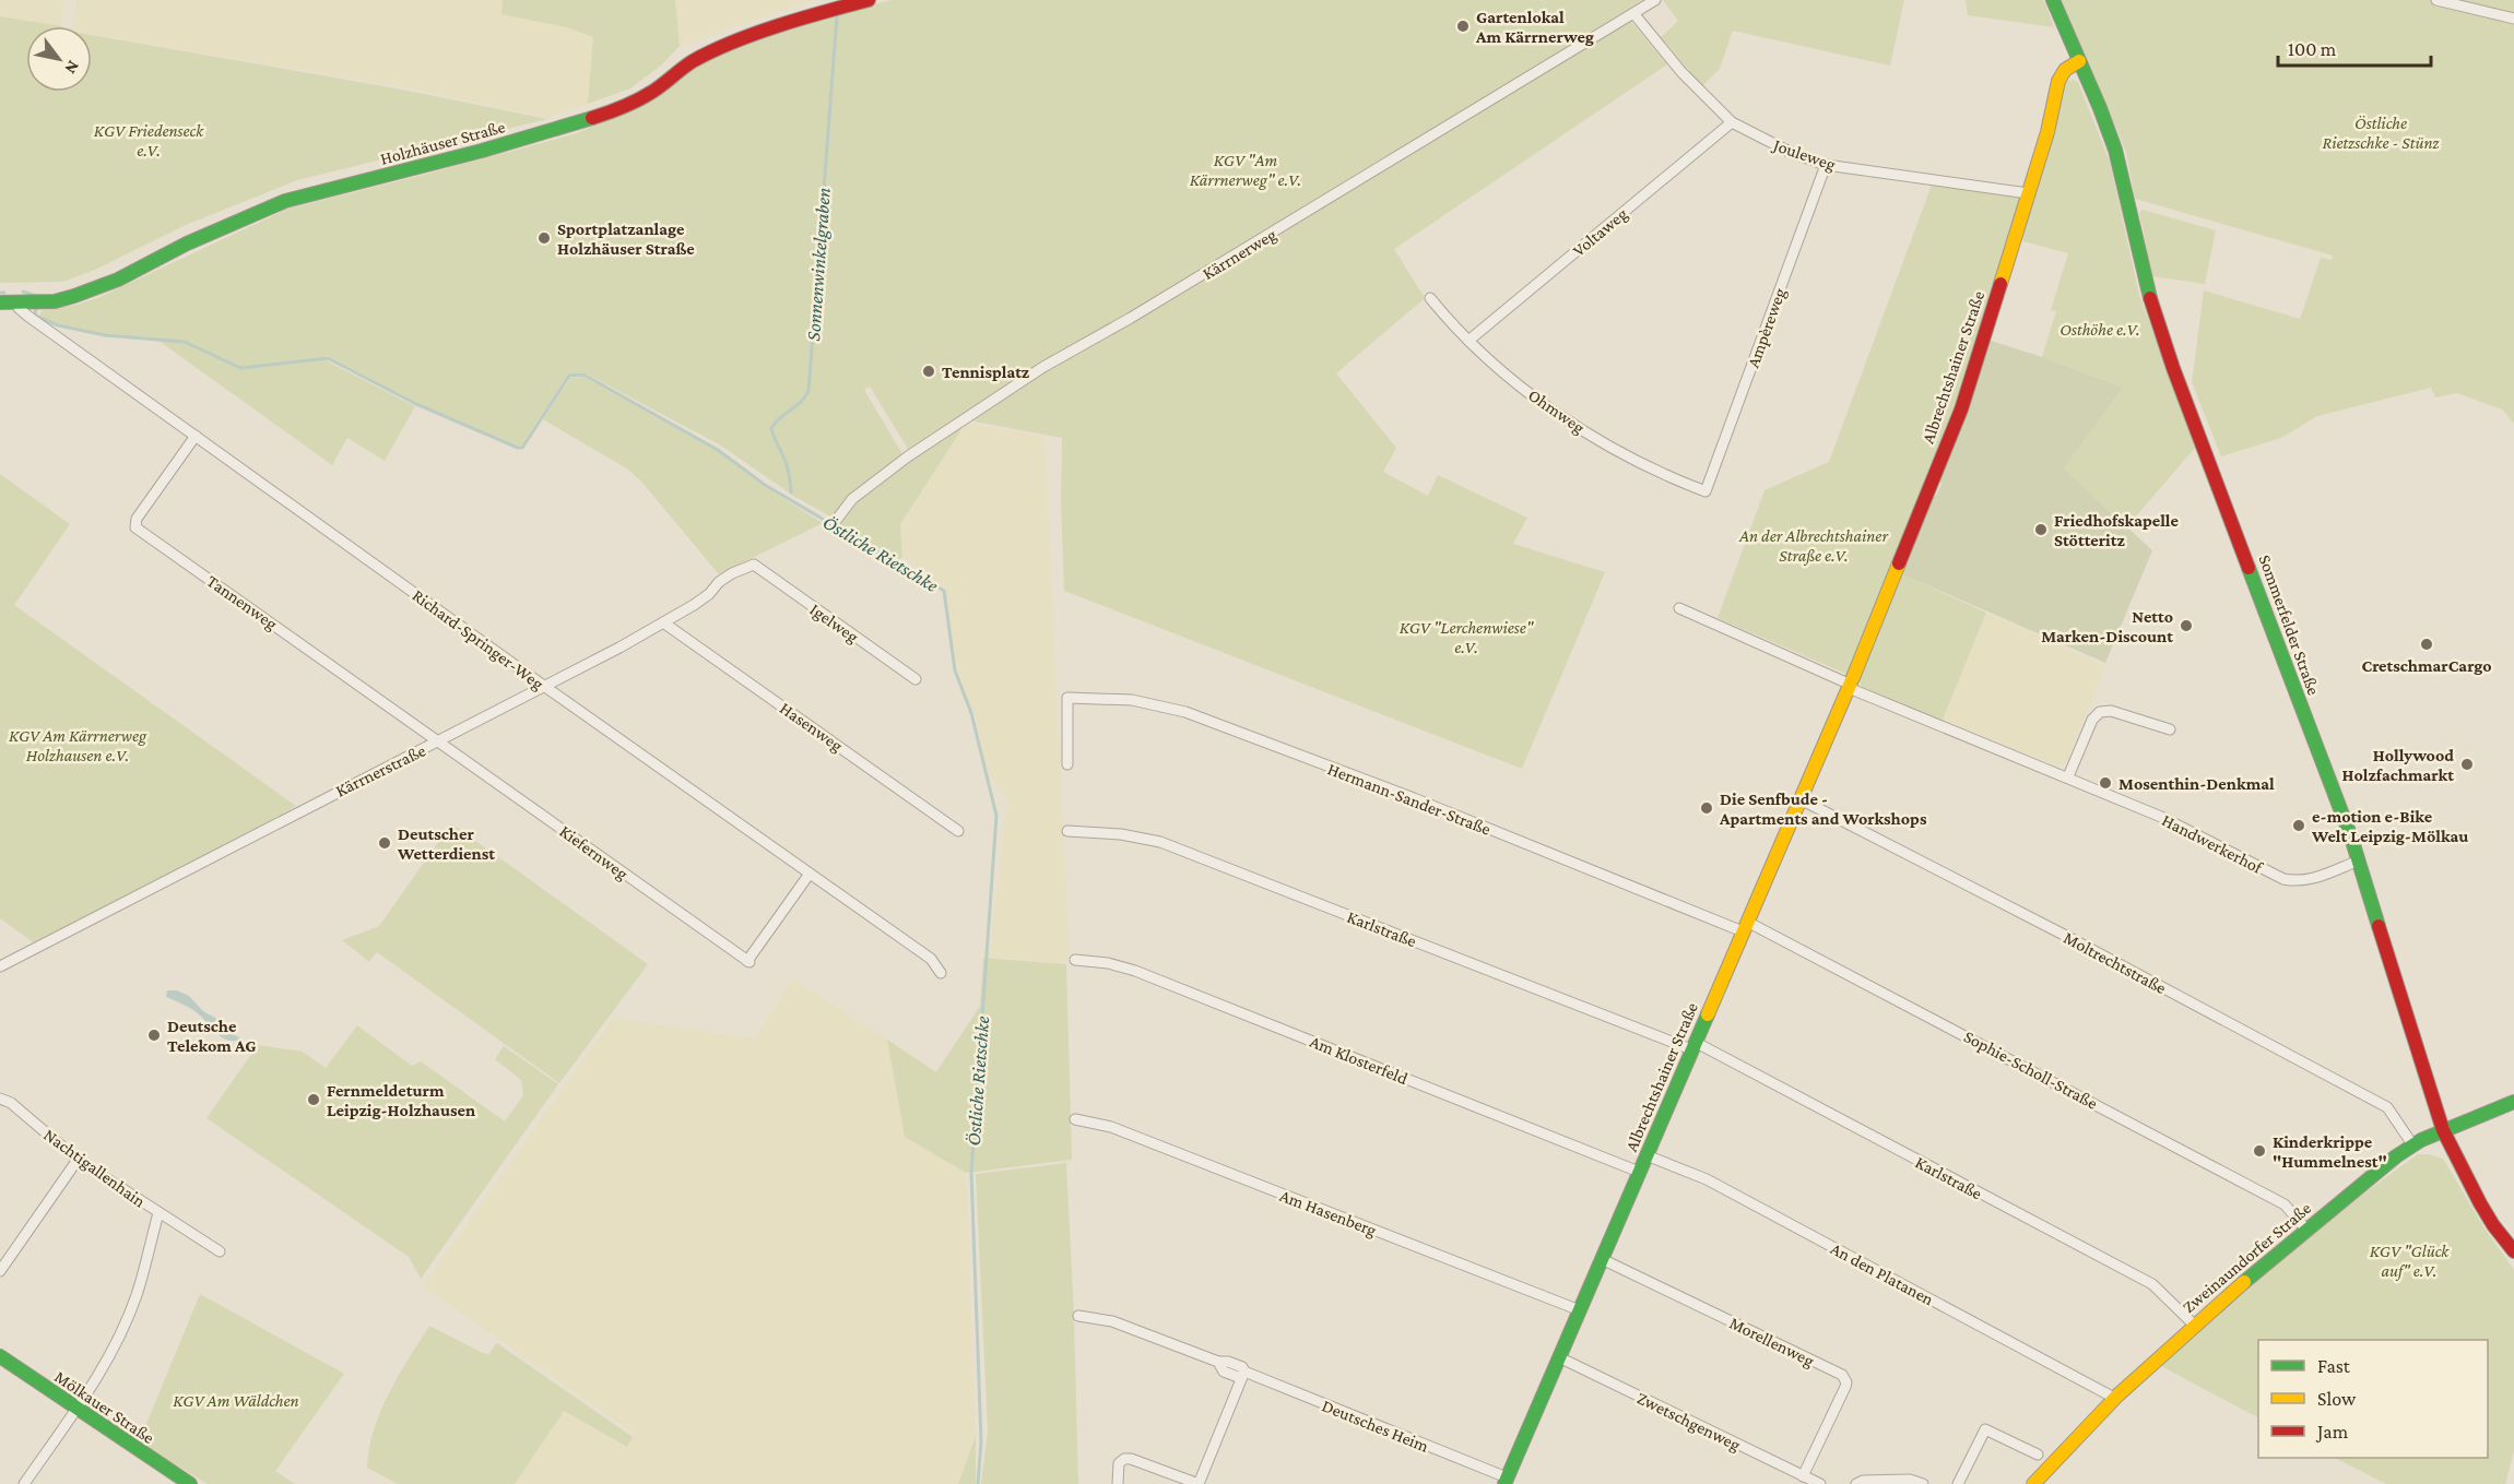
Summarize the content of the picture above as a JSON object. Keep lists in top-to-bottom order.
{
  "streets": {
    "street": [
      "Holzhäuser Straße",
      "Jouleweg",
      "Voltaweg",
      "Kärrnerweg",
      "Ampèreweg",
      "Albrechtshainer Straße",
      "Ohmweg",
      "Tannenweg",
      "Igelweg",
      "Sommerfelder Straße",
      "Richard-Springer-Weg",
      "Hasenweg",
      "Kärrnerstraße",
      "Hermann-Sander-Straße",
      "Handwerkerhof",
      "Kiefernweg",
      "Karlstraße",
      "Moltrechtstraße",
      "Am Klosterfeld",
      "Sophie-Scholl-Straße",
      "Nachtigallenhain",
      "Am Hasenberg",
      "Zweinaundorfer Straße",
      "An den Platanen",
      "Morellenweg",
      "Mölkauer Straße",
      "Zwetschgenweg",
      "Deutsches Heim"
    ]
  },
  "crossings": [
    ["Holzhäuser Straße", "Richard-Springer-Weg"],
    ["Jouleweg", "Voltaweg"],
    ["Jouleweg", "Kärrnerweg"],
    ["Jouleweg", "Ampèreweg"],
    ["Jouleweg", "Albrechtshainer Straße"],
    ["Voltaweg", "Ohmweg"],
    ["Ampèreweg", "Ohmweg"],
    ["Albrechtshainer Straße", "Sommerfelder Straße"],
    ["Albrechtshainer Straße", "Hermann-Sander-Straße"],
    ["Albrechtshainer Straße", "Handwerkerhof"],
    ["Albrechtshainer Straße", "Karlstraße"],
    ["Albrechtshainer Straße", "Moltrechtstraße"],
    ["Albrechtshainer Straße", "Am Klosterfeld"],
    ["Albrechtshainer Straße", "Sophie-Scholl-Straße"],
    ["Albrechtshainer Straße", "Am Hasenberg"],
    ["Albrechtshainer Straße", "An den Platanen"],
    ["Albrechtshainer Straße", "Morellenweg"],
    ["Albrechtshainer Straße", "Zwetschgenweg"],
    ["Albrechtshainer Straße", "Deutsches Heim"],
    ["Tannenweg", "Richard-Springer-Weg"],
    ["Tannenweg", "Kärrnerstraße"],
    ["Tannenweg", "Kiefernweg"],
    ["Igelweg", "Kärrnerstraße"],
    ["Sommerfelder Straße", "Handwerkerhof"],
    ["Sommerfelder Straße", "Zweinaundorfer Straße"],
    ["Richard-Springer-Weg", "Kärrnerstraße"],
    ["Richard-Springer-Weg", "Kiefernweg"],
    ["Hasenweg", "Kärrnerstraße"],
    ["Kärrnerstraße", "Kiefernweg"],
    ["Hermann-Sander-Straße", "Sophie-Scholl-Straße"],
    ["Karlstraße", "Zweinaundorfer Straße"],
    ["Moltrechtstraße", "Zweinaundorfer Straße"],
    ["Sophie-Scholl-Straße", "Zweinaundorfer Straße"],
    ["Nachtigallenhain", "Mölkauer Straße"],
    ["Zweinaundorfer Straße", "An den Platanen"],
    ["Morellenweg", "Zwetschgenweg"]
  ],
  "water": ["Sonnenwinkelgraben", "Östliche Rietschke"],
  "parks": [
    "Östliche Rietzschke - Stünz",
    "KGV Friedenseck e.V.",
    "KGV \"Am Kärrnerweg\" e.V.",
    "Osthöhe e.V.",
    "An der Albrechtshainer Straße e.V.",
    "KGV \"Lerchenwiese\" e.V.",
    "KGV Am Kärrnerweg Holzhausen e.V.",
    "KGV \"Glück auf\" e.V.",
    "KGV Am Wäldchen"
  ],
  "places": [
    "Gartenlokal Am Kärrnerweg",
    "Sportplatzanlage Holzhäuser Straße",
    "Tennisplatz",
    "Friedhofskapelle Stötteritz",
    "Netto Marken-Discount",
    "CretschmarCargo",
    "Hollywood Holzfachmarkt",
    "Mosenthin-Denkmal",
    "Die Senfbude - Apartments and Workshops",
    "e-motion e-Bike Welt Leipzig-Mölkau",
    "Deutscher Wetterdienst",
    "Deutsche Telekom AG",
    "Fernmeldeturm Leipzig-Holzhausen",
    "Kinderkrippe \"Hummelnest\""
  ],
  "legend": ["Fast", "Slow", "Jam"],
  "scale_bar": "100 m",
  "north": "bottom right"
}
